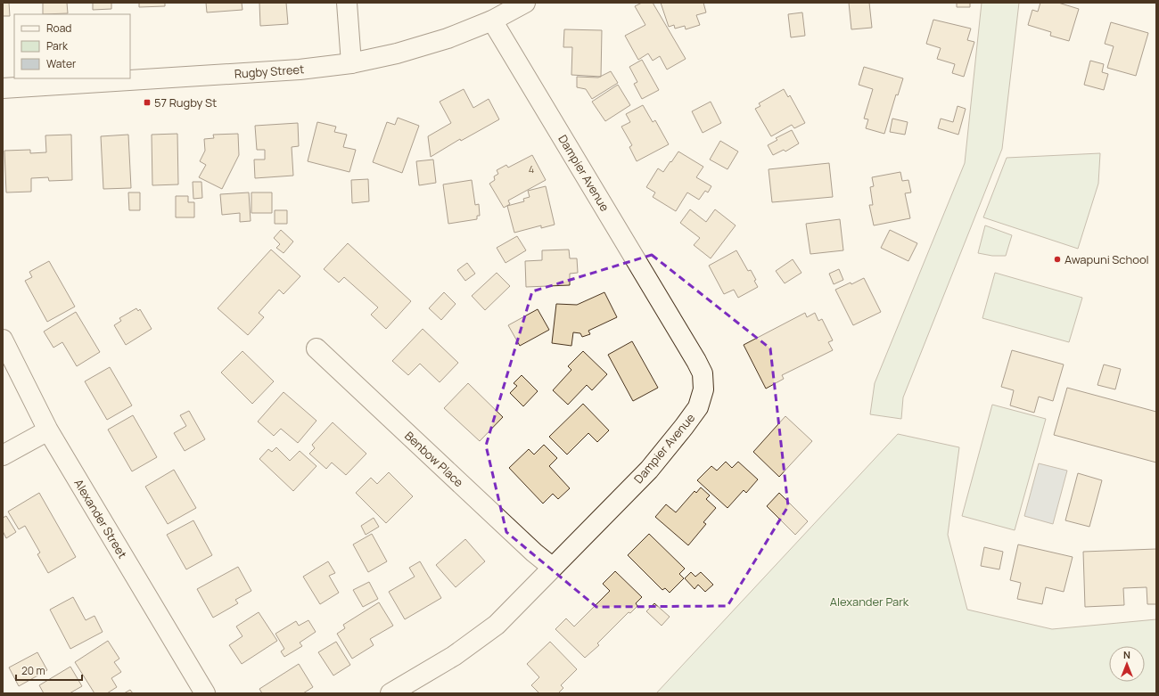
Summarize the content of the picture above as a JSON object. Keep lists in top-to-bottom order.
{
  "streets": {
    "street": [
      "Rugby Street",
      "Dampier Avenue",
      "Benbow Place",
      "Alexander Street"
    ]
  },
  "crossings": [
    ["Rugby Street", "Dampier Avenue"],
    ["Dampier Avenue", "Benbow Place"]
  ],
  "parks": ["Alexander Park"],
  "places": {
    "transit": ["57 Rugby St"],
    "other": ["Awapuni School"]
  },
  "house_numbers": ["4"],
  "legend": ["Road", "Park", "Water"],
  "scale_bar": "20 m",
  "north": "top"
}
